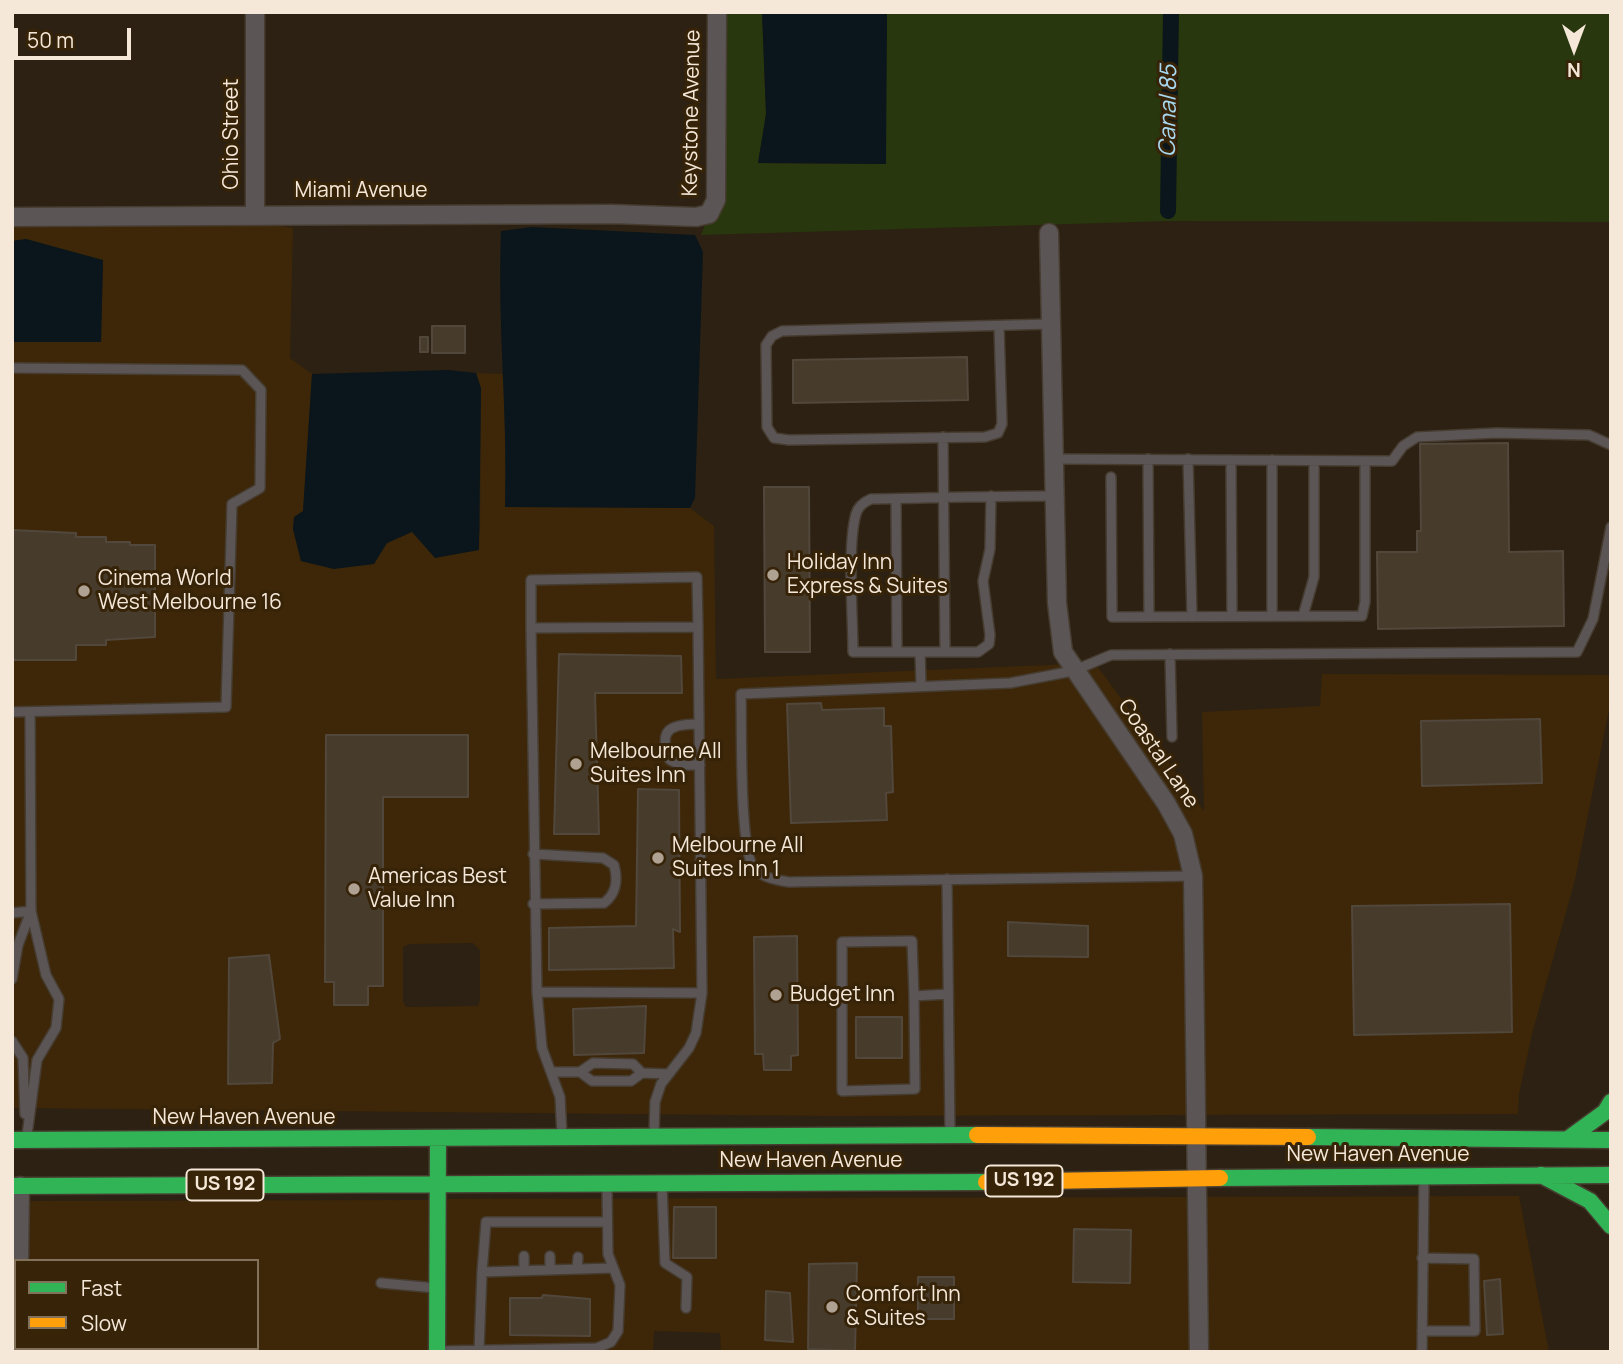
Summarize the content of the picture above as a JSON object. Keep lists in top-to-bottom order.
{
  "streets": {
    "main road": ["New Haven Avenue", "US 192"],
    "street": [
      "Keystone Avenue",
      "Ohio Street",
      "Miami Avenue",
      "Coastal Lane"
    ]
  },
  "crossings": [
    ["Keystone Avenue", "Miami Avenue"],
    ["Ohio Street", "Miami Avenue"],
    ["Coastal Lane", "New Haven Avenue"]
  ],
  "water": ["Canal 85"],
  "places": [
    "Holiday Inn Express & Suites",
    "Cinema World West Melbourne 16",
    "Melbourne All Suites Inn",
    "Melbourne All Suites Inn 1",
    "Americas Best Value Inn",
    "Budget Inn",
    "Comfort Inn & Suites"
  ],
  "legend": ["Fast", "Slow"],
  "scale_bar": "50 m",
  "north": "bottom"
}
